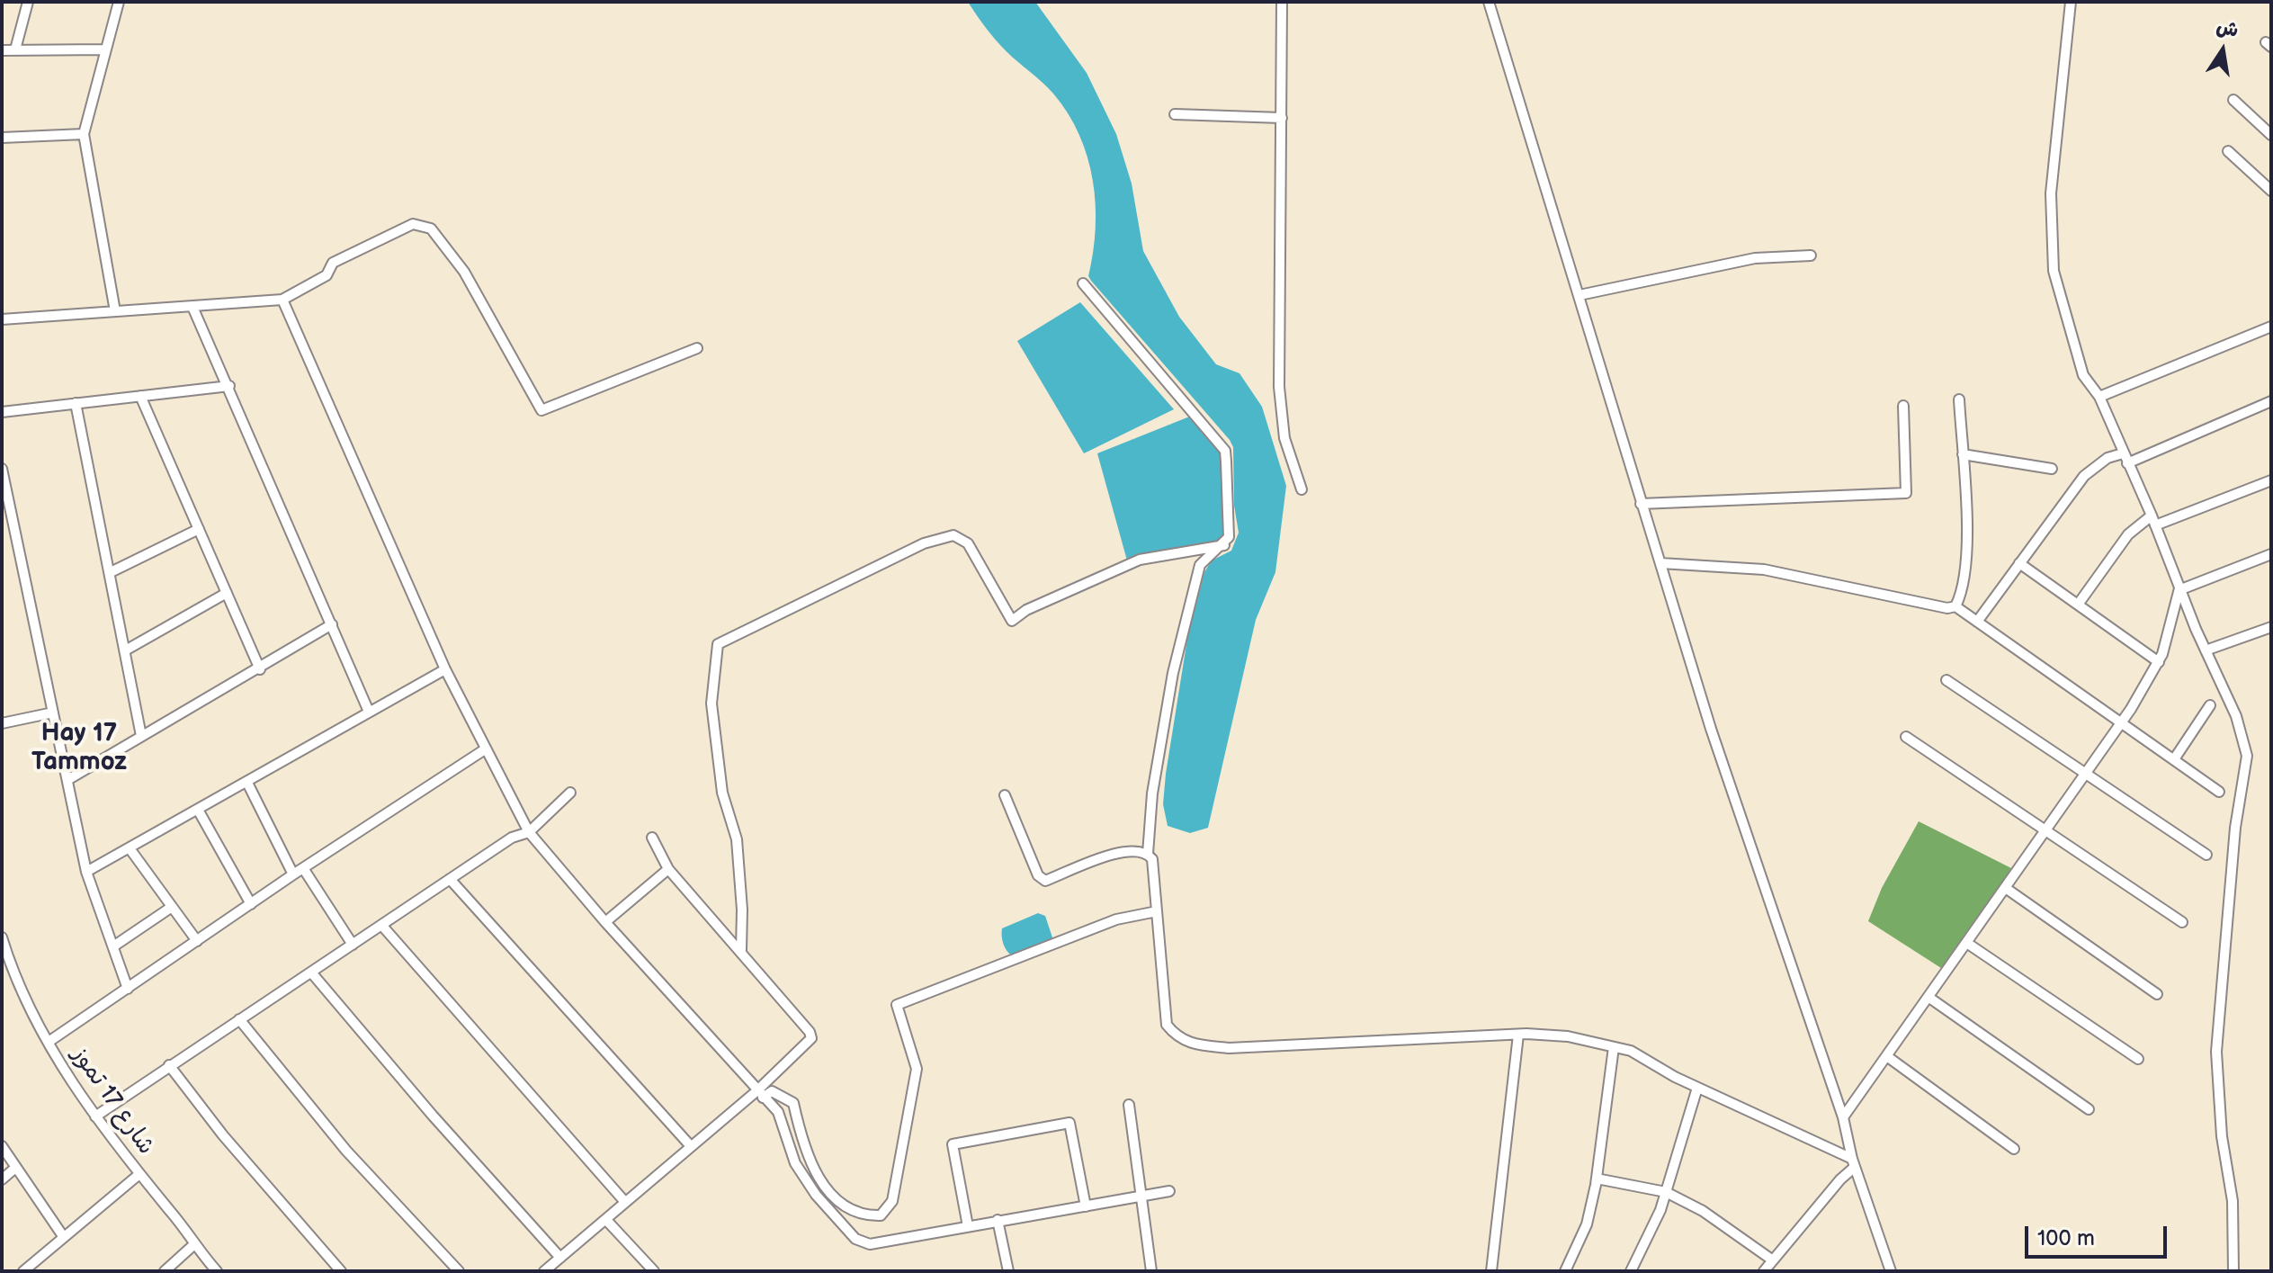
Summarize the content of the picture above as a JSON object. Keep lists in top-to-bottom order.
{
  "streets": {
    "street": ["شارع 17 تموز"]
  },
  "districts": ["Hay 17 Tammoz"],
  "scale_bar": "100 m",
  "north": "top"
}
